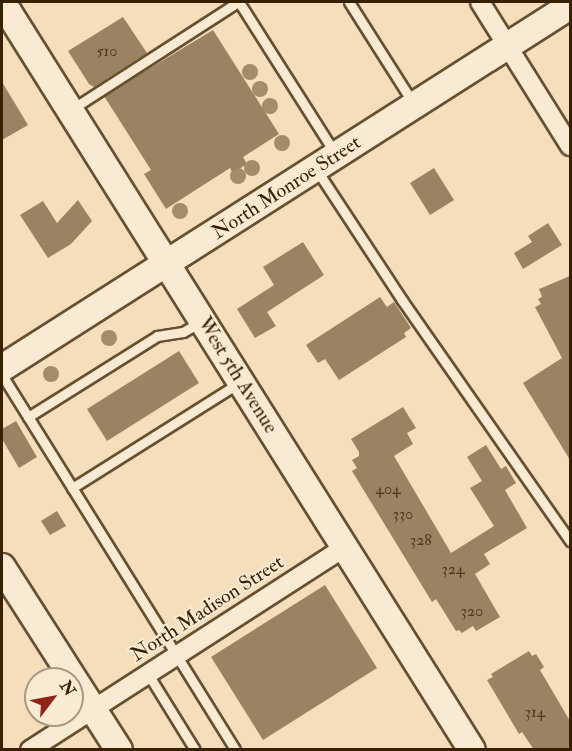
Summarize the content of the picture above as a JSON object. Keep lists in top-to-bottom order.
{
  "streets": {
    "street": ["North Monroe Street", "West 5th Avenue", "North Madison Street"]
  },
  "crossings": [
    ["North Monroe Street", "West 5th Avenue"],
    ["West 5th Avenue", "North Madison Street"]
  ],
  "house_numbers": [
    "510",
    "404",
    "330",
    "328",
    "324",
    "320",
    "314"
  ],
  "north": "top right"
}
